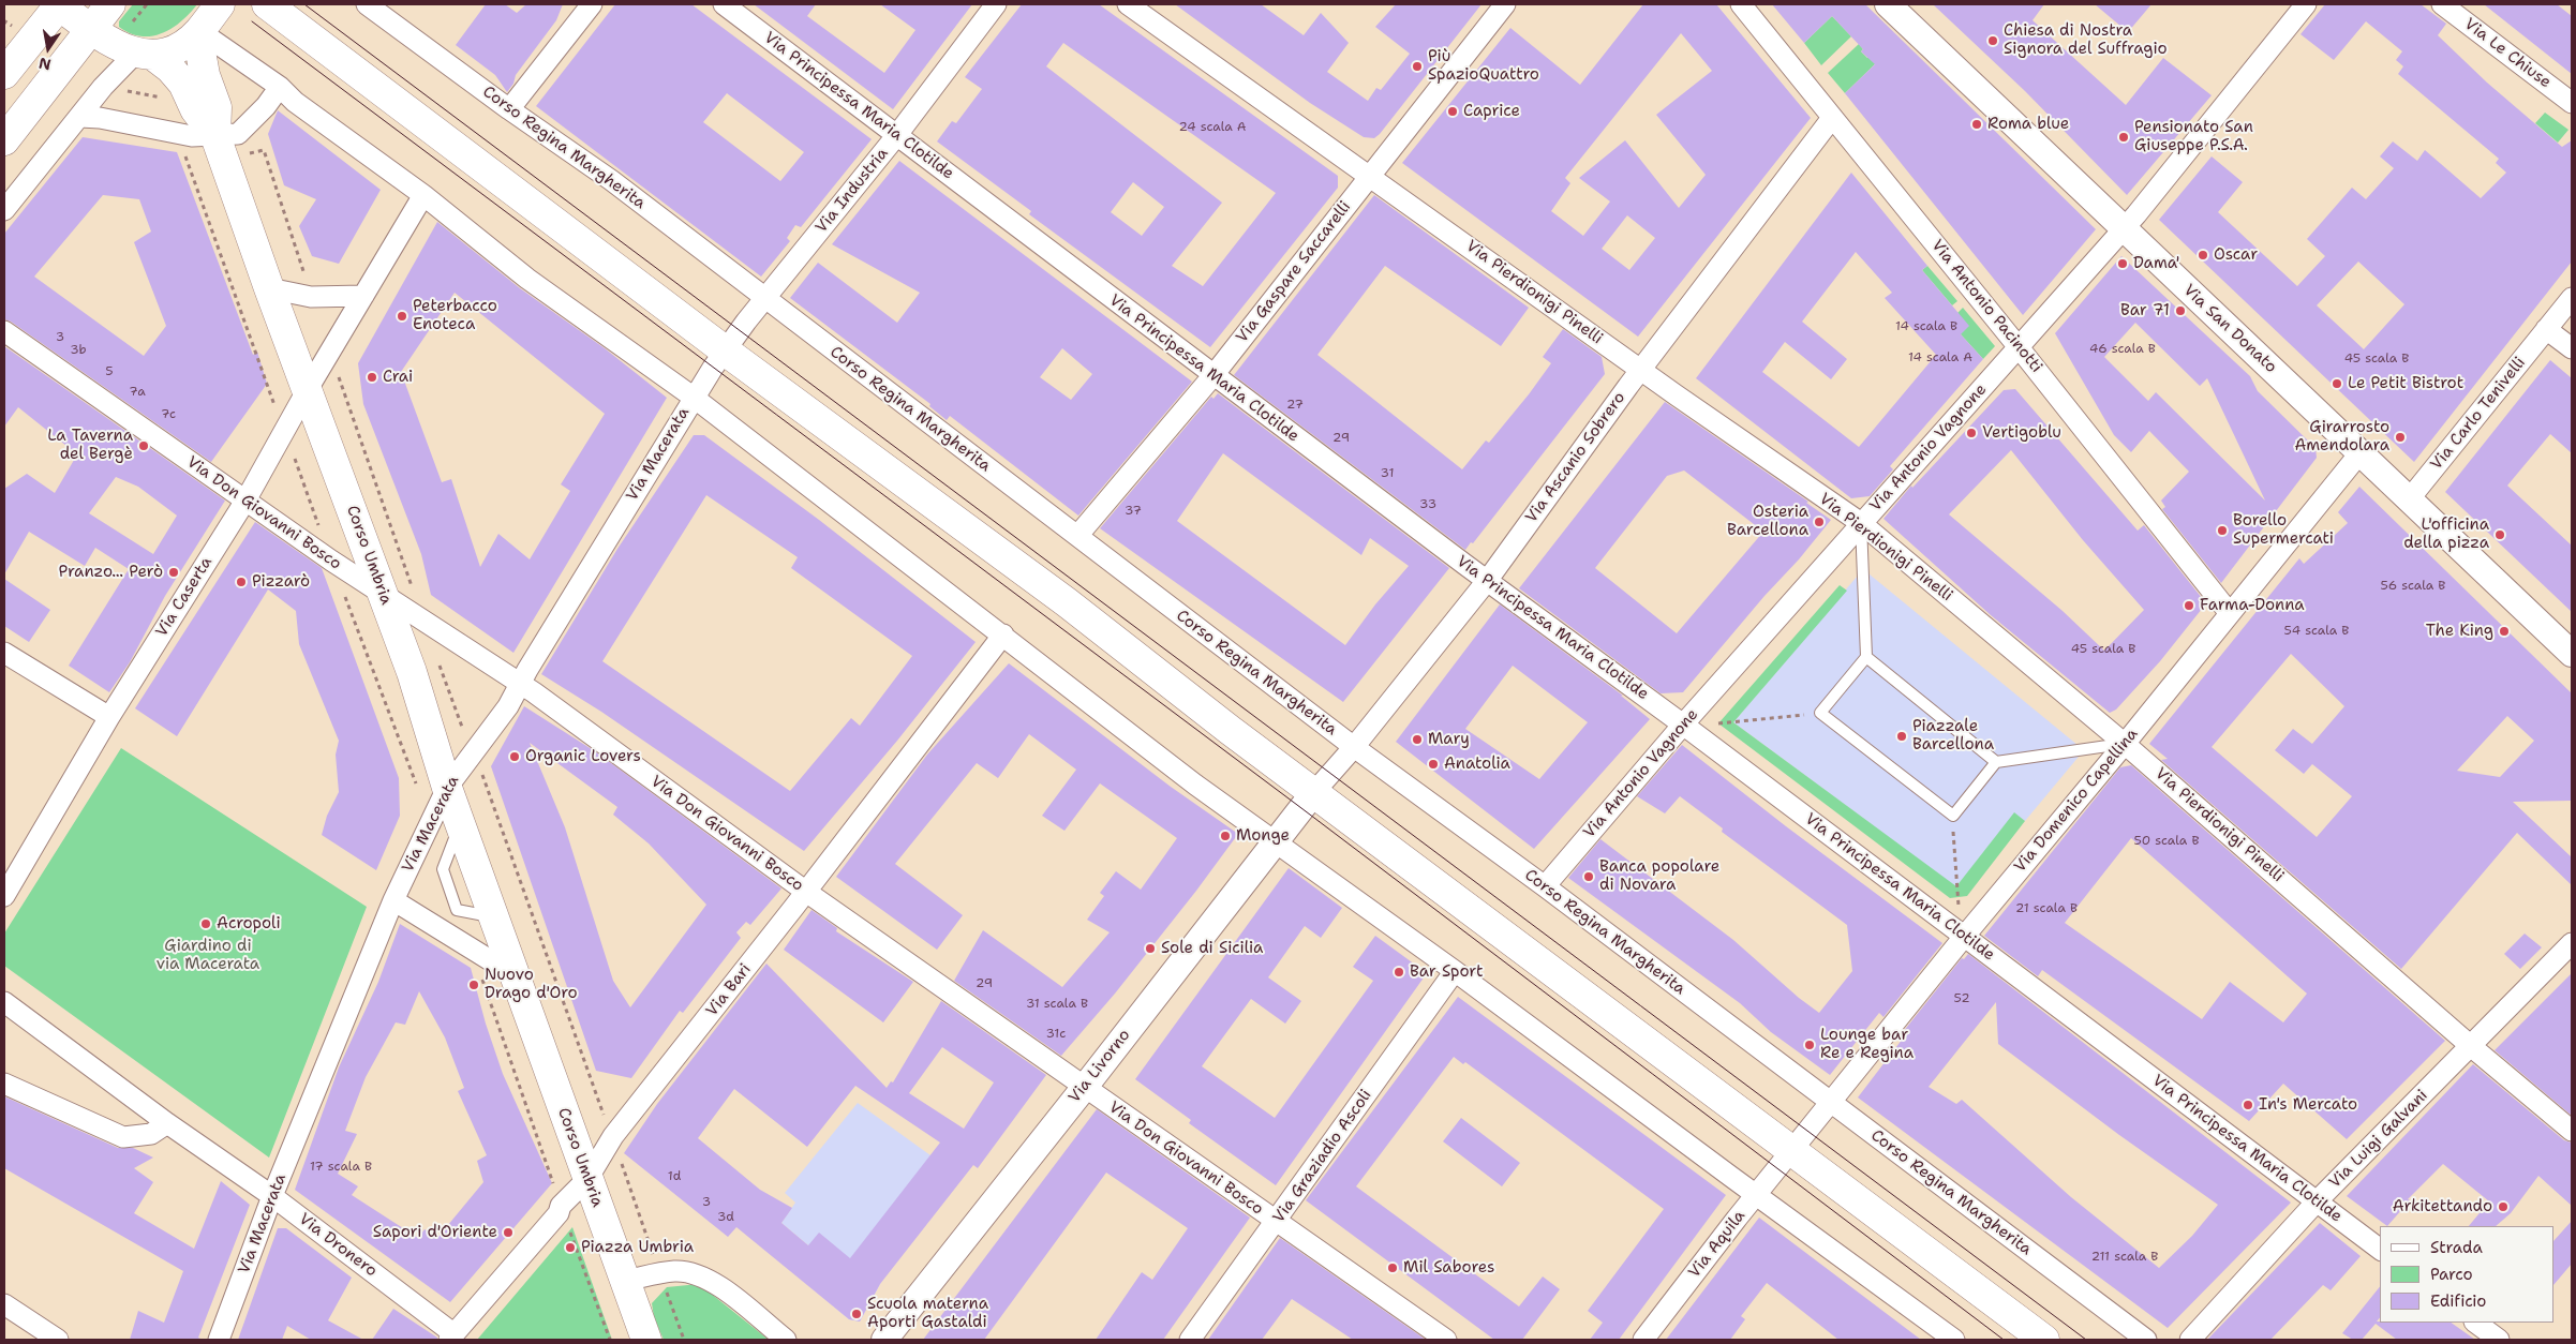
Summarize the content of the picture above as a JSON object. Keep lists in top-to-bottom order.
{
  "streets": {
    "main road": ["Corso Umbria"],
    "street": [
      "Via Le Chiuse",
      "Via Principessa Maria Clotilde",
      "Corso Regina Margherita",
      "Via Industria",
      "Via Gaspare Saccarelli",
      "Via Pierdionigi Pinelli",
      "Via Antonio Pacinotti",
      "Via San Donato",
      "Via Carlo Tenivelli",
      "Via Antonio Vagnone",
      "Via Macerata",
      "Via Ascanio Sobrero",
      "Via Don Giovanni Bosco",
      "Via Caserta",
      "Via Domenico Capellina",
      "Via Bari",
      "Via Livorno",
      "Via Luigi Galvani",
      "Via Graziadio Ascoli",
      "Via Aquila",
      "Via Dronero"
    ]
  },
  "crossings": [
    ["Via Principessa Maria Clotilde", "Via Industria"],
    ["Via Principessa Maria Clotilde", "Via Gaspare Saccarelli"],
    ["Via Principessa Maria Clotilde", "Via Antonio Vagnone"],
    ["Via Principessa Maria Clotilde", "Via Ascanio Sobrero"],
    ["Via Principessa Maria Clotilde", "Via Domenico Capellina"],
    ["Via Principessa Maria Clotilde", "Via Luigi Galvani"],
    ["Corso Regina Margherita", "Via Industria"],
    ["Corso Regina Margherita", "Via Gaspare Saccarelli"],
    ["Corso Regina Margherita", "Via Antonio Vagnone"],
    ["Corso Regina Margherita", "Via Ascanio Sobrero"],
    ["Corso Regina Margherita", "Via Domenico Capellina"],
    ["Via Industria", "Via Macerata"],
    ["Via Gaspare Saccarelli", "Via Pierdionigi Pinelli"],
    ["Via Pierdionigi Pinelli", "Via Antonio Vagnone"],
    ["Via Pierdionigi Pinelli", "Via Ascanio Sobrero"],
    ["Via Pierdionigi Pinelli", "Via Domenico Capellina"],
    ["Via Pierdionigi Pinelli", "Via Luigi Galvani"],
    ["Via Antonio Pacinotti", "Via Antonio Vagnone"],
    ["Via Antonio Pacinotti", "Via Ascanio Sobrero"],
    ["Via Antonio Pacinotti", "Via Domenico Capellina"],
    ["Via San Donato", "Via Carlo Tenivelli"],
    ["Via San Donato", "Via Antonio Vagnone"],
    ["Via San Donato", "Via Domenico Capellina"],
    ["Via Macerata", "Via Don Giovanni Bosco"],
    ["Via Macerata", "Corso Umbria"],
    ["Via Macerata", "Via Dronero"],
    ["Via Ascanio Sobrero", "Via Livorno"],
    ["Via Don Giovanni Bosco", "Corso Umbria"],
    ["Via Don Giovanni Bosco", "Via Caserta"],
    ["Via Don Giovanni Bosco", "Via Bari"],
    ["Via Don Giovanni Bosco", "Via Livorno"],
    ["Via Don Giovanni Bosco", "Via Graziadio Ascoli"],
    ["Corso Umbria", "Via Caserta"],
    ["Corso Umbria", "Via Bari"],
    ["Via Domenico Capellina", "Via Aquila"],
    ["Via Bari", "Via Dronero"]
  ],
  "parks": ["Giardino di via Macerata"],
  "places": [
    "Chiesa di Nostra Signora del Suffragio",
    "Più SpazioQuattro",
    "Caprice",
    "Roma blue",
    "Pensionato San Giuseppe P.S.A.",
    "Oscar",
    "Dama'",
    "Bar 71",
    "Peterbacco Enoteca",
    "Crai",
    "Le Petit Bistrot",
    "Vertigoblu",
    "Girarrosto Amendolara",
    "La Taverna del Bergè",
    "Osteria Barcellona",
    "Borello Supermercati",
    "L'officina della pizza",
    "Pranzo... Però",
    "Pizzarò",
    "Farma-Donna",
    "The King",
    "Piazzale Barcellona",
    "Mary",
    "Organic Lovers",
    "Anatolia",
    "Monge",
    "Banca popolare di Novara",
    "Acropoli",
    "Sole di Sicilia",
    "Bar Sport",
    "Nuovo Drago d'Oro",
    "Lounge bar Re e Regina",
    "In's Mercato",
    "Arkitettando",
    "Sapori d'Oriente",
    "Piazza Umbria",
    "Mil Sabores",
    "Scuola materna Aporti Gastaldi"
  ],
  "house_numbers": [
    "24 scala A",
    "14 scala B",
    "3",
    "46 scala B",
    "3b",
    "14 scala A",
    "45 scala B",
    "5",
    "7a",
    "27",
    "7c",
    "29",
    "31",
    "33",
    "37",
    "56 scala B",
    "54 scala B",
    "45 scala B",
    "50 scala B",
    "21 scala B",
    "29",
    "52",
    "31 scala B",
    "31c",
    "17 scala B",
    "1d",
    "3",
    "3d",
    "211 scala B"
  ],
  "legend": ["Strada", "Parco", "Edificio"],
  "north": "bottom"
}
